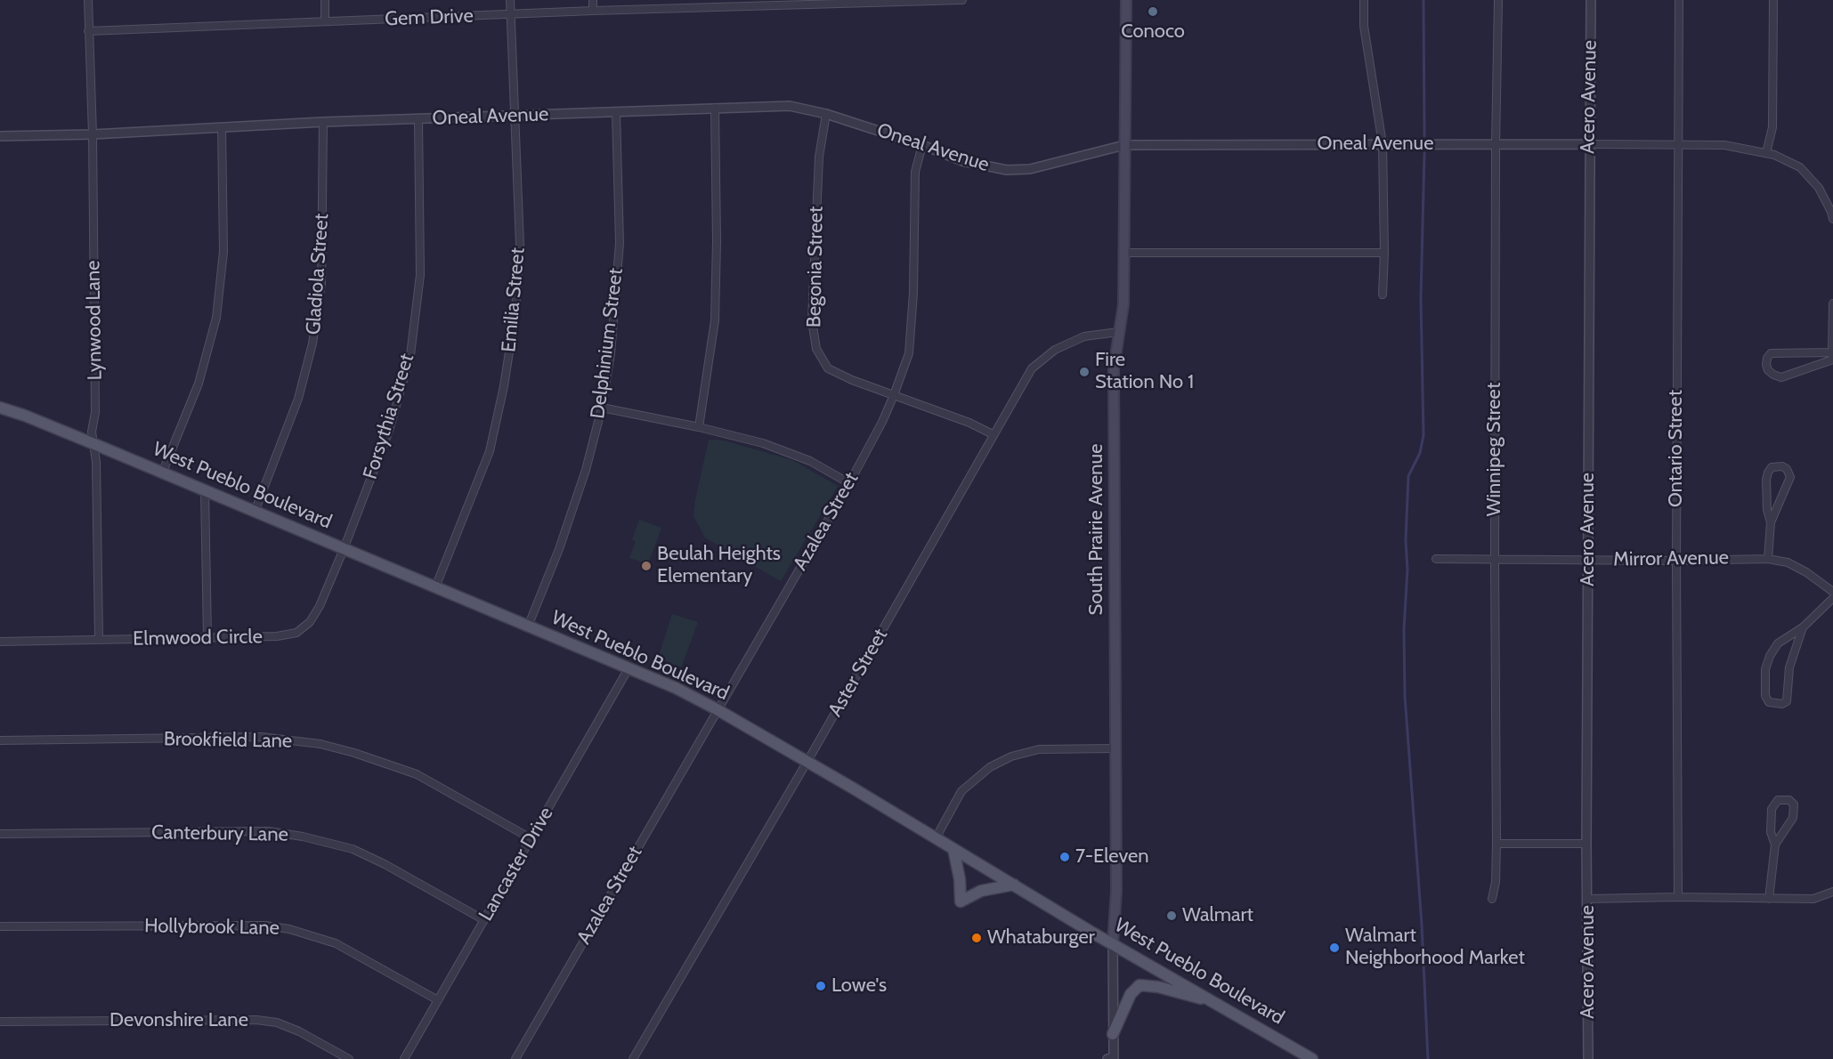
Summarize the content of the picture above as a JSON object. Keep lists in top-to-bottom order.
{
  "streets": {
    "main road": ["West Pueblo Boulevard", "South Prairie Avenue"],
    "street": [
      "Gem Drive",
      "Acero Avenue",
      "Oneal Avenue",
      "Begonia Street",
      "Gladiola Street",
      "Emilia Street",
      "Lynwood Lane",
      "Delphinium Street",
      "Forsythia Street",
      "Ontario Street",
      "Winnipeg Street",
      "Azalea Street",
      "Mirror Avenue",
      "Elmwood Circle",
      "Aster Street",
      "Brookfield Lane",
      "Canterbury Lane",
      "Lancaster Drive",
      "Hollybrook Lane",
      "Devonshire Lane"
    ]
  },
  "crossings": [
    ["Gem Drive", "Emilia Street"],
    ["Gem Drive", "Lynwood Lane"],
    ["Acero Avenue", "Oneal Avenue"],
    ["Acero Avenue", "Mirror Avenue"],
    ["Oneal Avenue", "Begonia Street"],
    ["Oneal Avenue", "Gladiola Street"],
    ["Oneal Avenue", "Emilia Street"],
    ["Oneal Avenue", "Lynwood Lane"],
    ["Oneal Avenue", "Delphinium Street"],
    ["Oneal Avenue", "Forsythia Street"],
    ["Oneal Avenue", "Ontario Street"],
    ["Oneal Avenue", "Winnipeg Street"],
    ["Oneal Avenue", "Azalea Street"],
    ["Oneal Avenue", "South Prairie Avenue"],
    ["Begonia Street", "Azalea Street"],
    ["Begonia Street", "Aster Street"],
    ["Gladiola Street", "West Pueblo Boulevard"],
    ["Emilia Street", "West Pueblo Boulevard"],
    ["Lynwood Lane", "West Pueblo Boulevard"],
    ["Lynwood Lane", "Elmwood Circle"],
    ["Delphinium Street", "West Pueblo Boulevard"],
    ["Forsythia Street", "West Pueblo Boulevard"],
    ["Forsythia Street", "Elmwood Circle"],
    ["Ontario Street", "Mirror Avenue"],
    ["Winnipeg Street", "Mirror Avenue"],
    ["West Pueblo Boulevard", "Azalea Street"],
    ["West Pueblo Boulevard", "South Prairie Avenue"],
    ["West Pueblo Boulevard", "Elmwood Circle"],
    ["West Pueblo Boulevard", "Aster Street"],
    ["West Pueblo Boulevard", "Lancaster Drive"],
    ["South Prairie Avenue", "Aster Street"],
    ["Brookfield Lane", "Lancaster Drive"],
    ["Canterbury Lane", "Lancaster Drive"],
    ["Lancaster Drive", "Hollybrook Lane"]
  ],
  "places": [
    "Conoco",
    "Fire Station No 1",
    "Beulah Heights Elementary",
    "7-Eleven",
    "Walmart",
    "Whataburger",
    "Walmart Neighborhood Market",
    "Lowe's"
  ]
}
